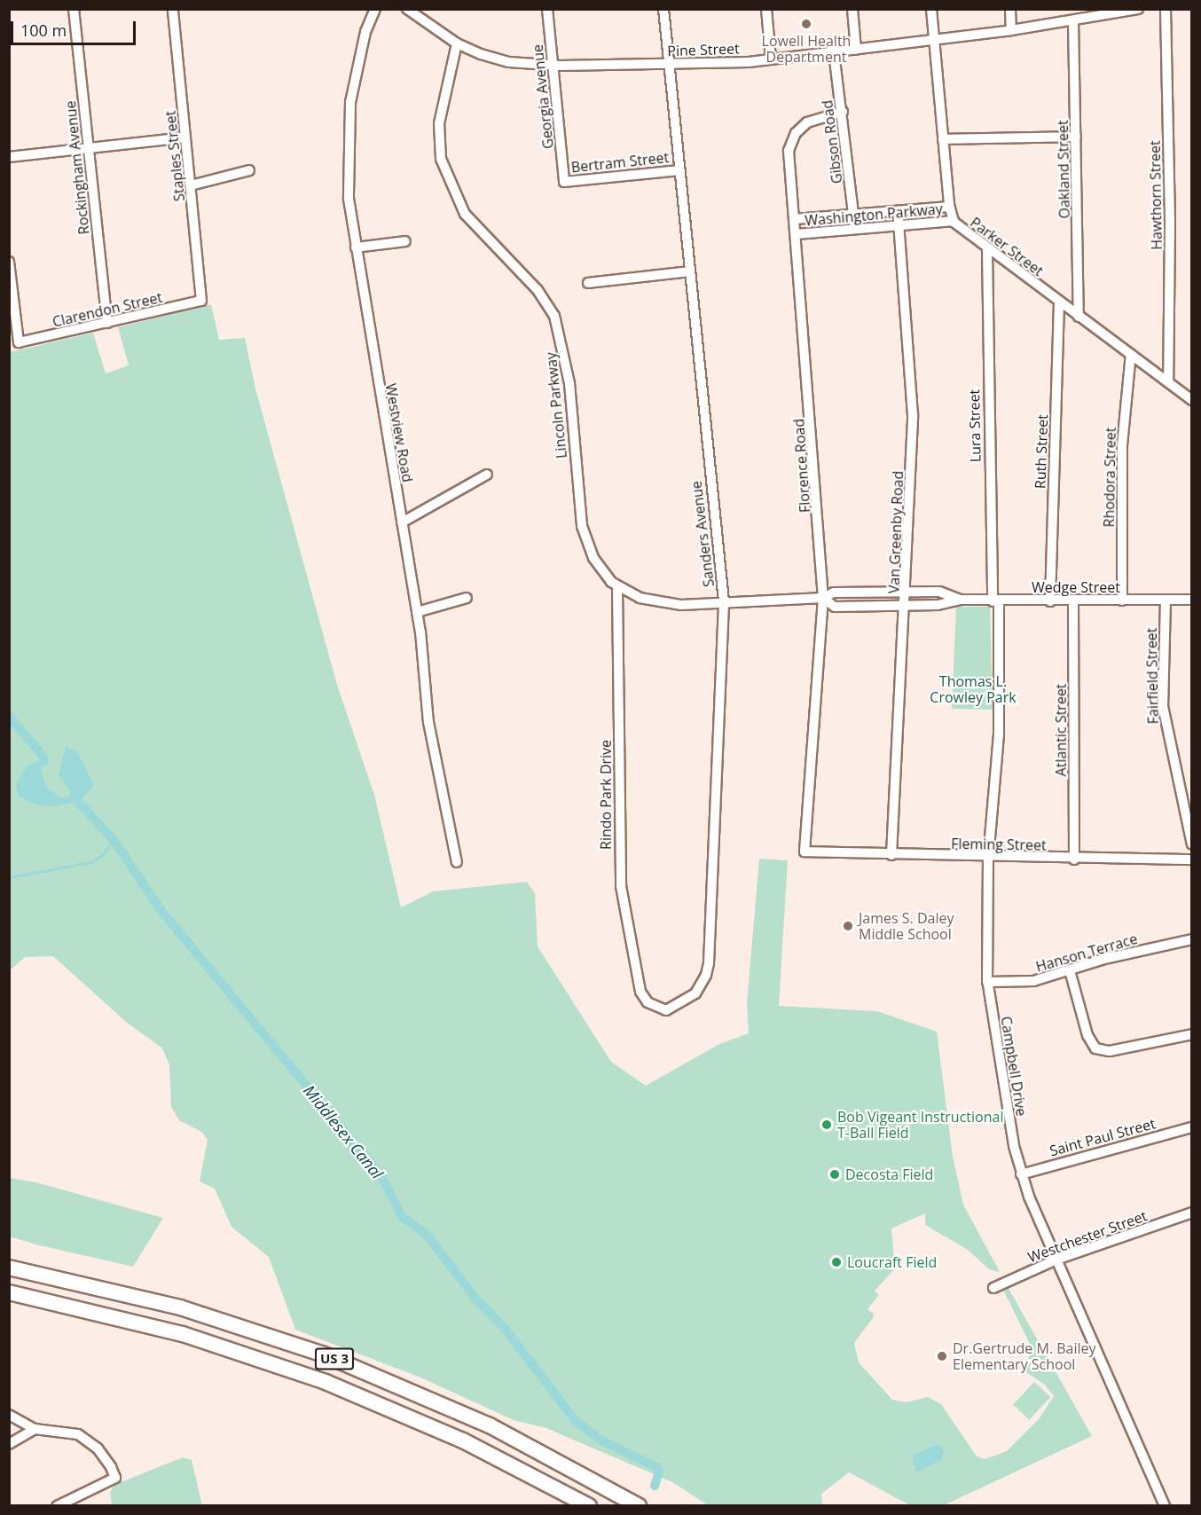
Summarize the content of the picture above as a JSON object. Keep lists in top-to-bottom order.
{
  "streets": {
    "highway": ["US 3"],
    "street": [
      "Pine Street",
      "Georgia Avenue",
      "Gibson Road",
      "Staples Street",
      "Bertram Street",
      "Rockingham Avenue",
      "Oakland Street",
      "Hawthorn Street",
      "Washington Parkway",
      "Parker Street",
      "Clarendon Street",
      "Lincoln Parkway",
      "Lura Street",
      "Westview Road",
      "Ruth Street",
      "Florence Road",
      "Rhodora Street",
      "Van Greenby Road",
      "Sanders Avenue",
      "Wedge Street",
      "Fairfield Street",
      "Atlantic Street",
      "Rindo Park Drive",
      "Fleming Street",
      "Hanson Terrace",
      "Campbell Drive",
      "Saint Paul Street",
      "Westchester Street"
    ]
  },
  "crossings": [
    ["Pine Street", "Georgia Avenue"],
    ["Pine Street", "Gibson Road"],
    ["Pine Street", "Oakland Street"],
    ["Pine Street", "Parker Street"],
    ["Pine Street", "Lincoln Parkway"],
    ["Pine Street", "Sanders Avenue"],
    ["Georgia Avenue", "Bertram Street"],
    ["Gibson Road", "Washington Parkway"],
    ["Gibson Road", "Florence Road"],
    ["Staples Street", "Clarendon Street"],
    ["Bertram Street", "Sanders Avenue"],
    ["Rockingham Avenue", "Clarendon Street"],
    ["Oakland Street", "Parker Street"],
    ["Hawthorn Street", "Parker Street"],
    ["Washington Parkway", "Parker Street"],
    ["Washington Parkway", "Florence Road"],
    ["Washington Parkway", "Van Greenby Road"],
    ["Parker Street", "Lura Street"],
    ["Parker Street", "Ruth Street"],
    ["Parker Street", "Rhodora Street"],
    ["Lincoln Parkway", "Florence Road"],
    ["Lincoln Parkway", "Van Greenby Road"],
    ["Lincoln Parkway", "Sanders Avenue"],
    ["Lincoln Parkway", "Wedge Street"],
    ["Lincoln Parkway", "Rindo Park Drive"],
    ["Lura Street", "Wedge Street"],
    ["Lura Street", "Campbell Drive"],
    ["Ruth Street", "Wedge Street"],
    ["Florence Road", "Fleming Street"],
    ["Rhodora Street", "Wedge Street"],
    ["Van Greenby Road", "Wedge Street"],
    ["Van Greenby Road", "Fleming Street"],
    ["Sanders Avenue", "Rindo Park Drive"],
    ["Wedge Street", "Fairfield Street"],
    ["Wedge Street", "Atlantic Street"],
    ["Wedge Street", "Campbell Drive"],
    ["Atlantic Street", "Fleming Street"],
    ["Fleming Street", "Campbell Drive"],
    ["Hanson Terrace", "Campbell Drive"],
    ["Campbell Drive", "Saint Paul Street"],
    ["Campbell Drive", "Westchester Street"]
  ],
  "water": ["Middlesex Canal"],
  "parks": ["Thomas L. Crowley Park"],
  "places": [
    "Lowell Health Department",
    "James S. Daley Middle School",
    "Bob Vigeant Instructional T-Ball Field",
    "Decosta Field",
    "Loucraft Field",
    "Dr.Gertrude M. Bailey Elementary School"
  ],
  "scale_bar": "100 m"
}
